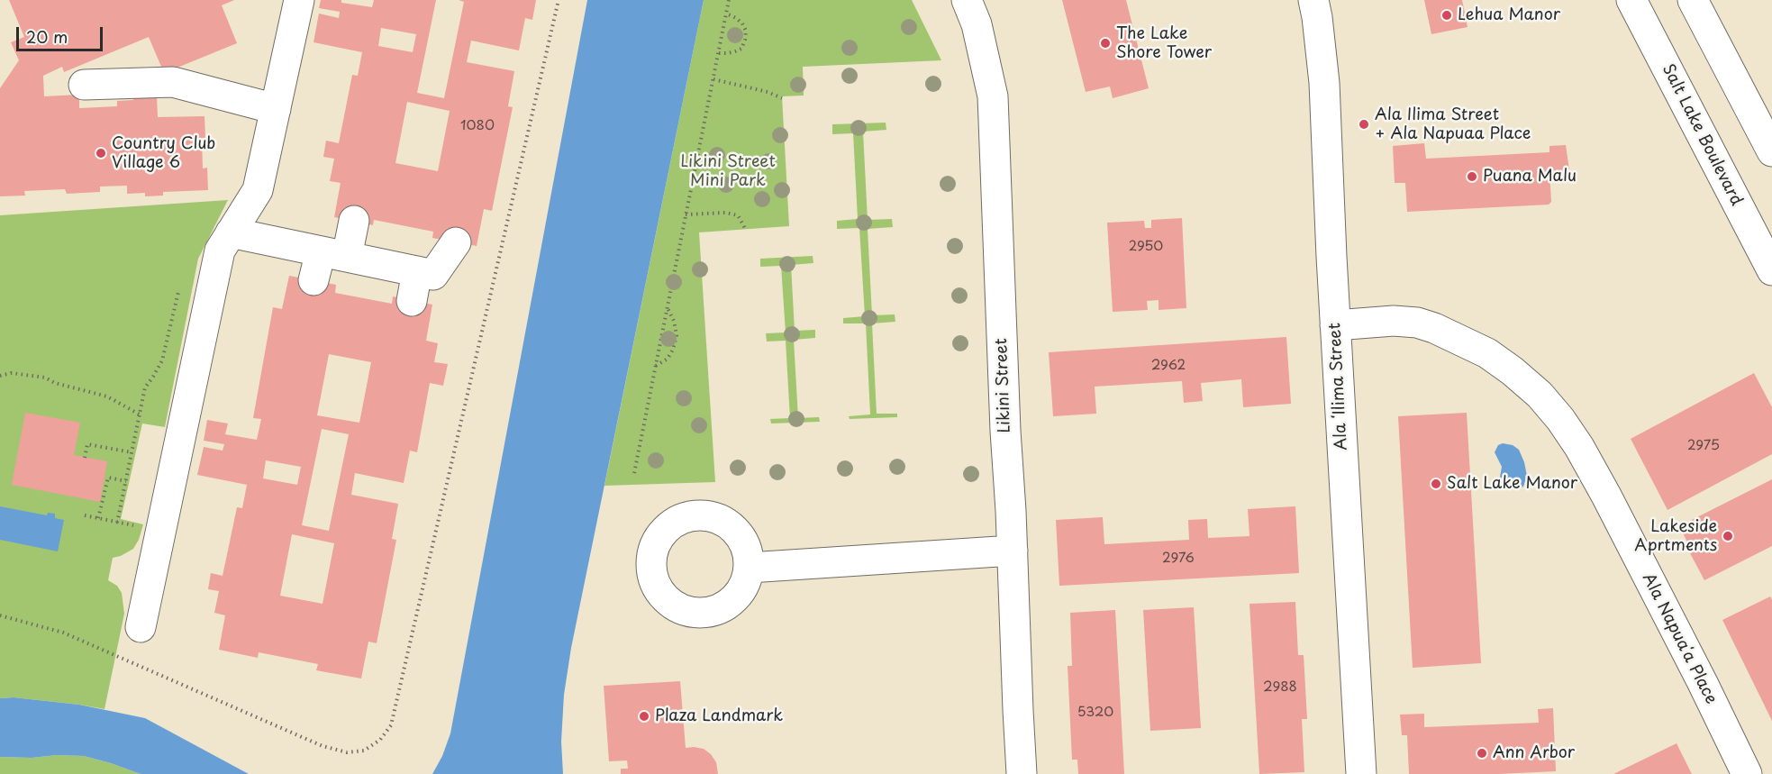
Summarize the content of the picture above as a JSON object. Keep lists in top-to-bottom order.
{
  "streets": {
    "street": [
      "Salt Lake Boulevard",
      "Likini Street",
      "Ala ʻIlima Street",
      "Ala Napuaʻa Place"
    ]
  },
  "crossings": [
    ["Ala ʻIlima Street", "Ala Napuaʻa Place"]
  ],
  "parks": ["Likini Street Mini Park"],
  "places": [
    "Lehua Manor",
    "The Lake Shore Tower",
    "Ala Ilima Street + Ala Napuaa Place",
    "Country Club Village 6",
    "Puana Malu",
    "Salt Lake Manor",
    "Lakeside Aprtments",
    "Plaza Landmark",
    "Ann Arbor"
  ],
  "house_numbers": [
    "1080",
    "2950",
    "2962",
    "2975",
    "2976",
    "2988",
    "5320"
  ],
  "scale_bar": "20 m"
}
